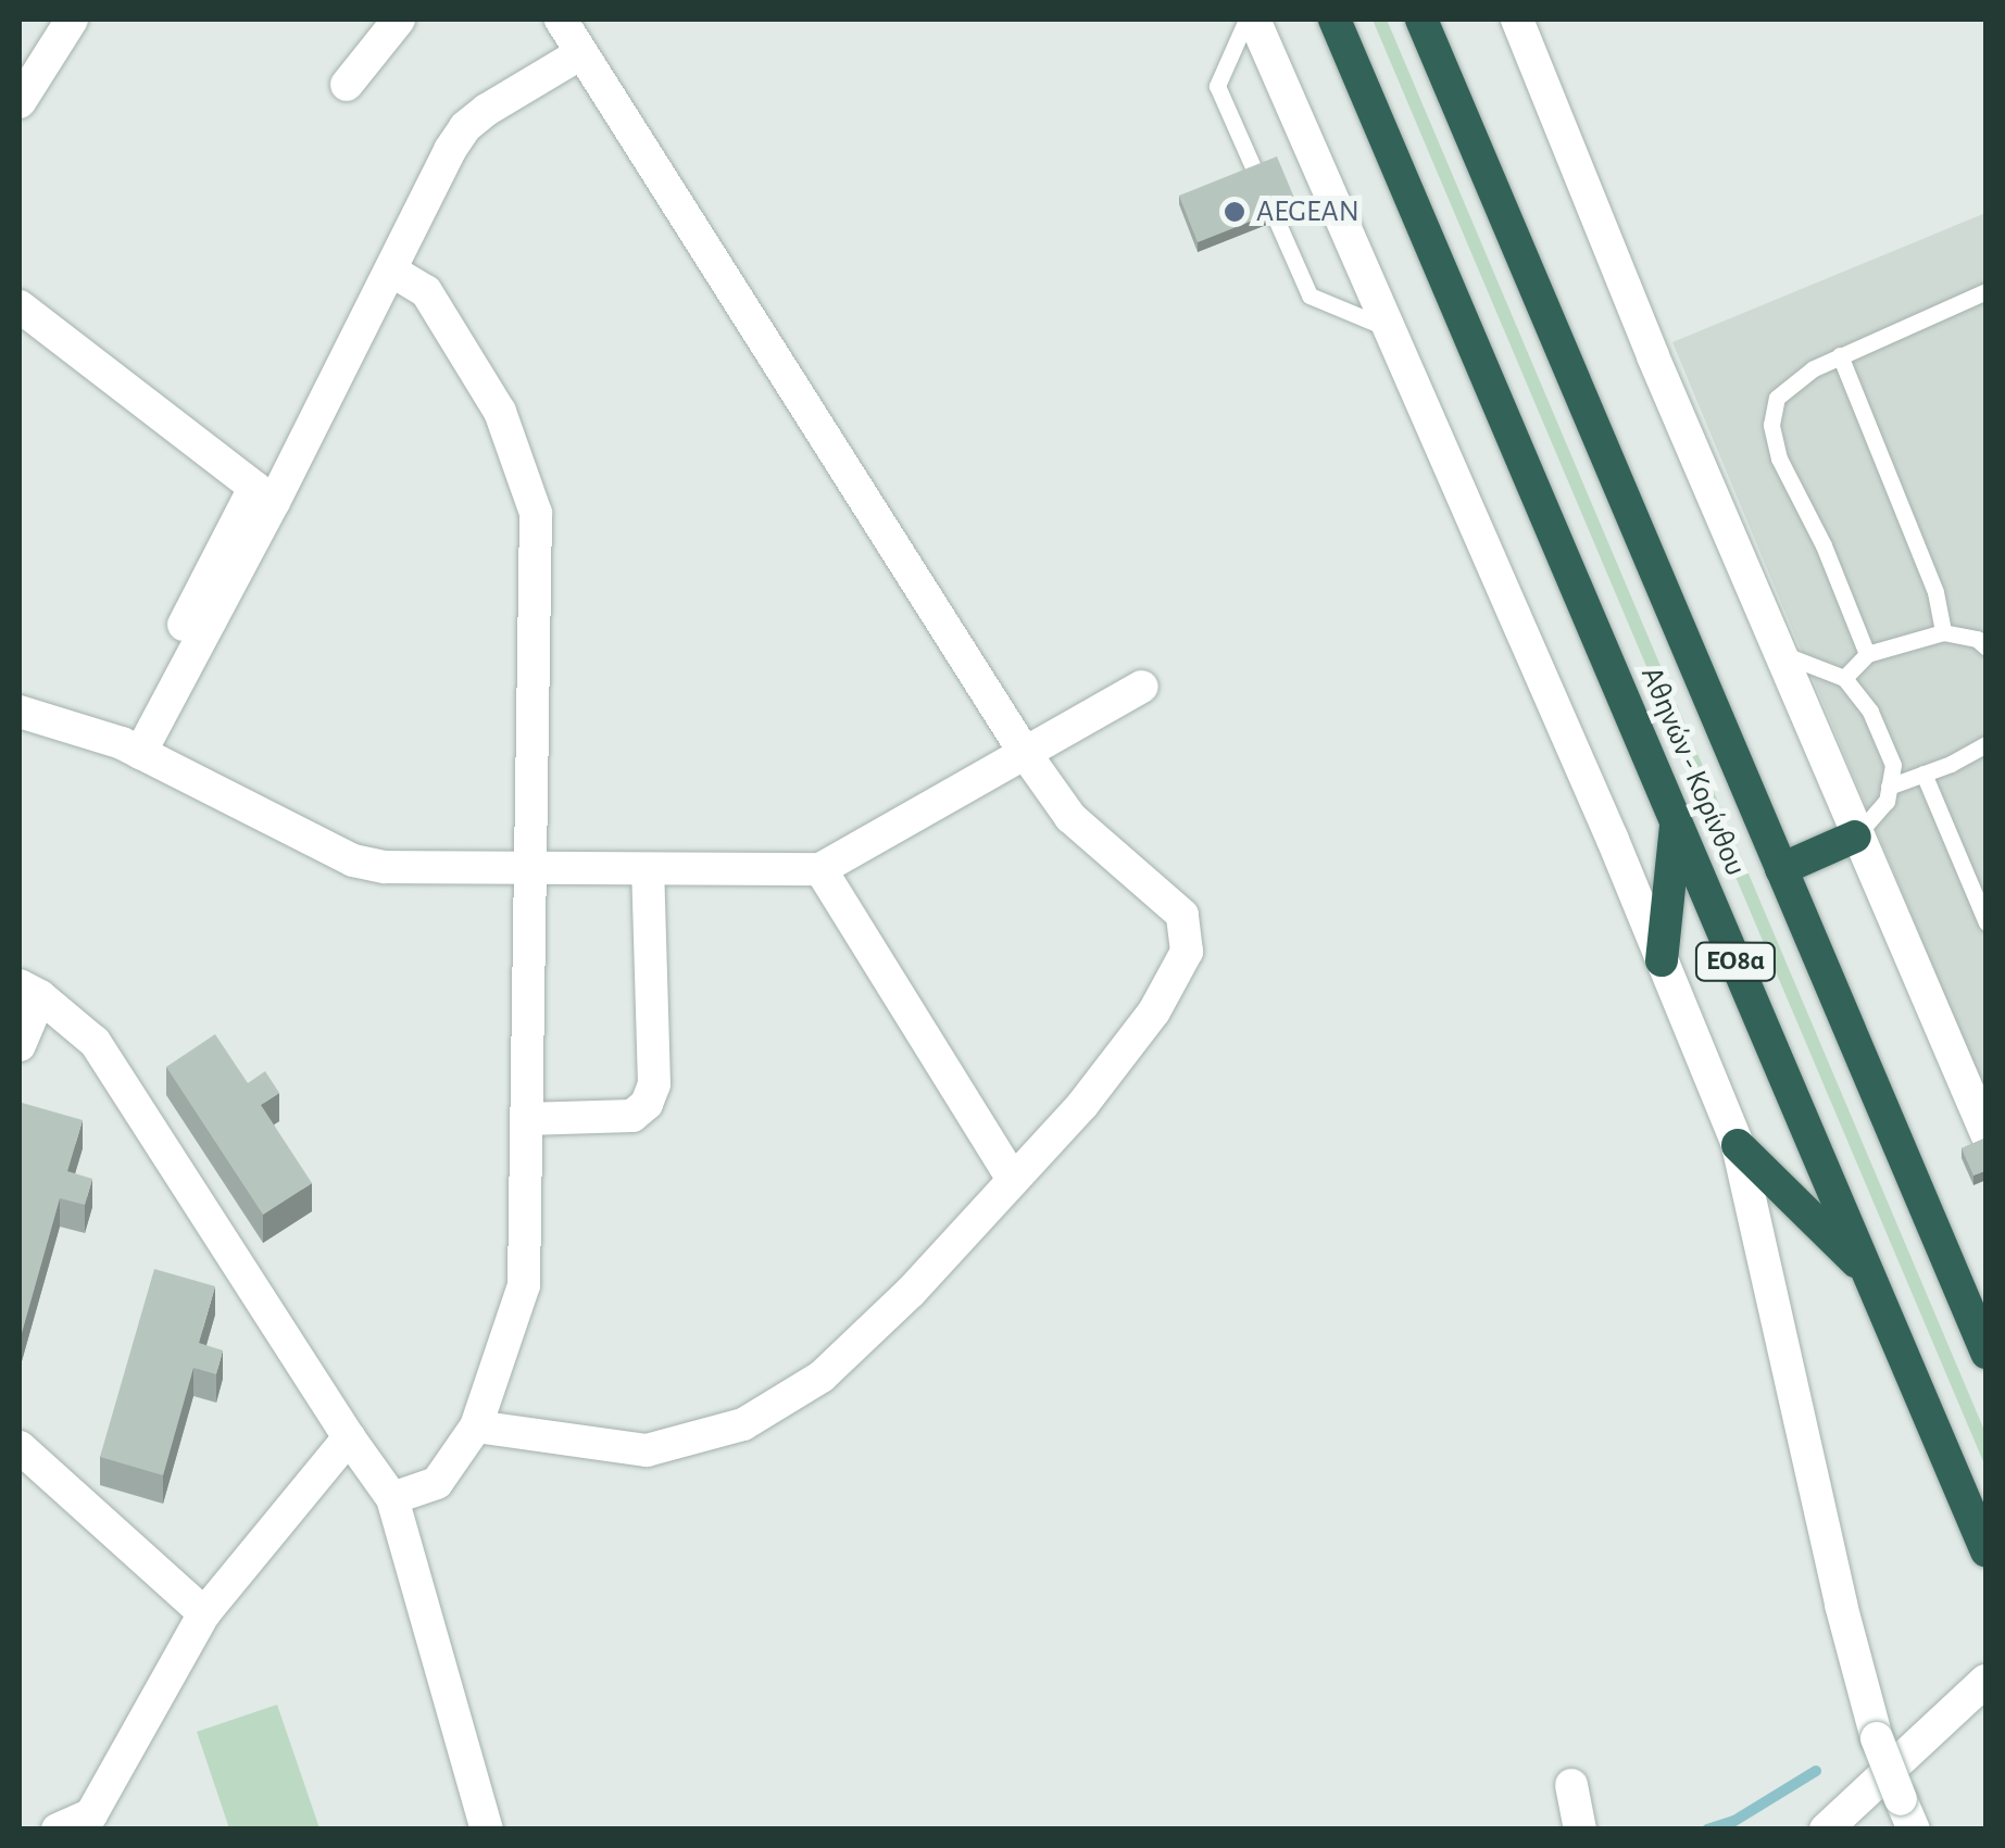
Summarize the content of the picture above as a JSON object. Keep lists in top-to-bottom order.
{
  "streets": {
    "highway": ["Αθηνών - Κορίνθου", "ΕΟ8α"]
  },
  "places": ["AEGEAN"]
}
